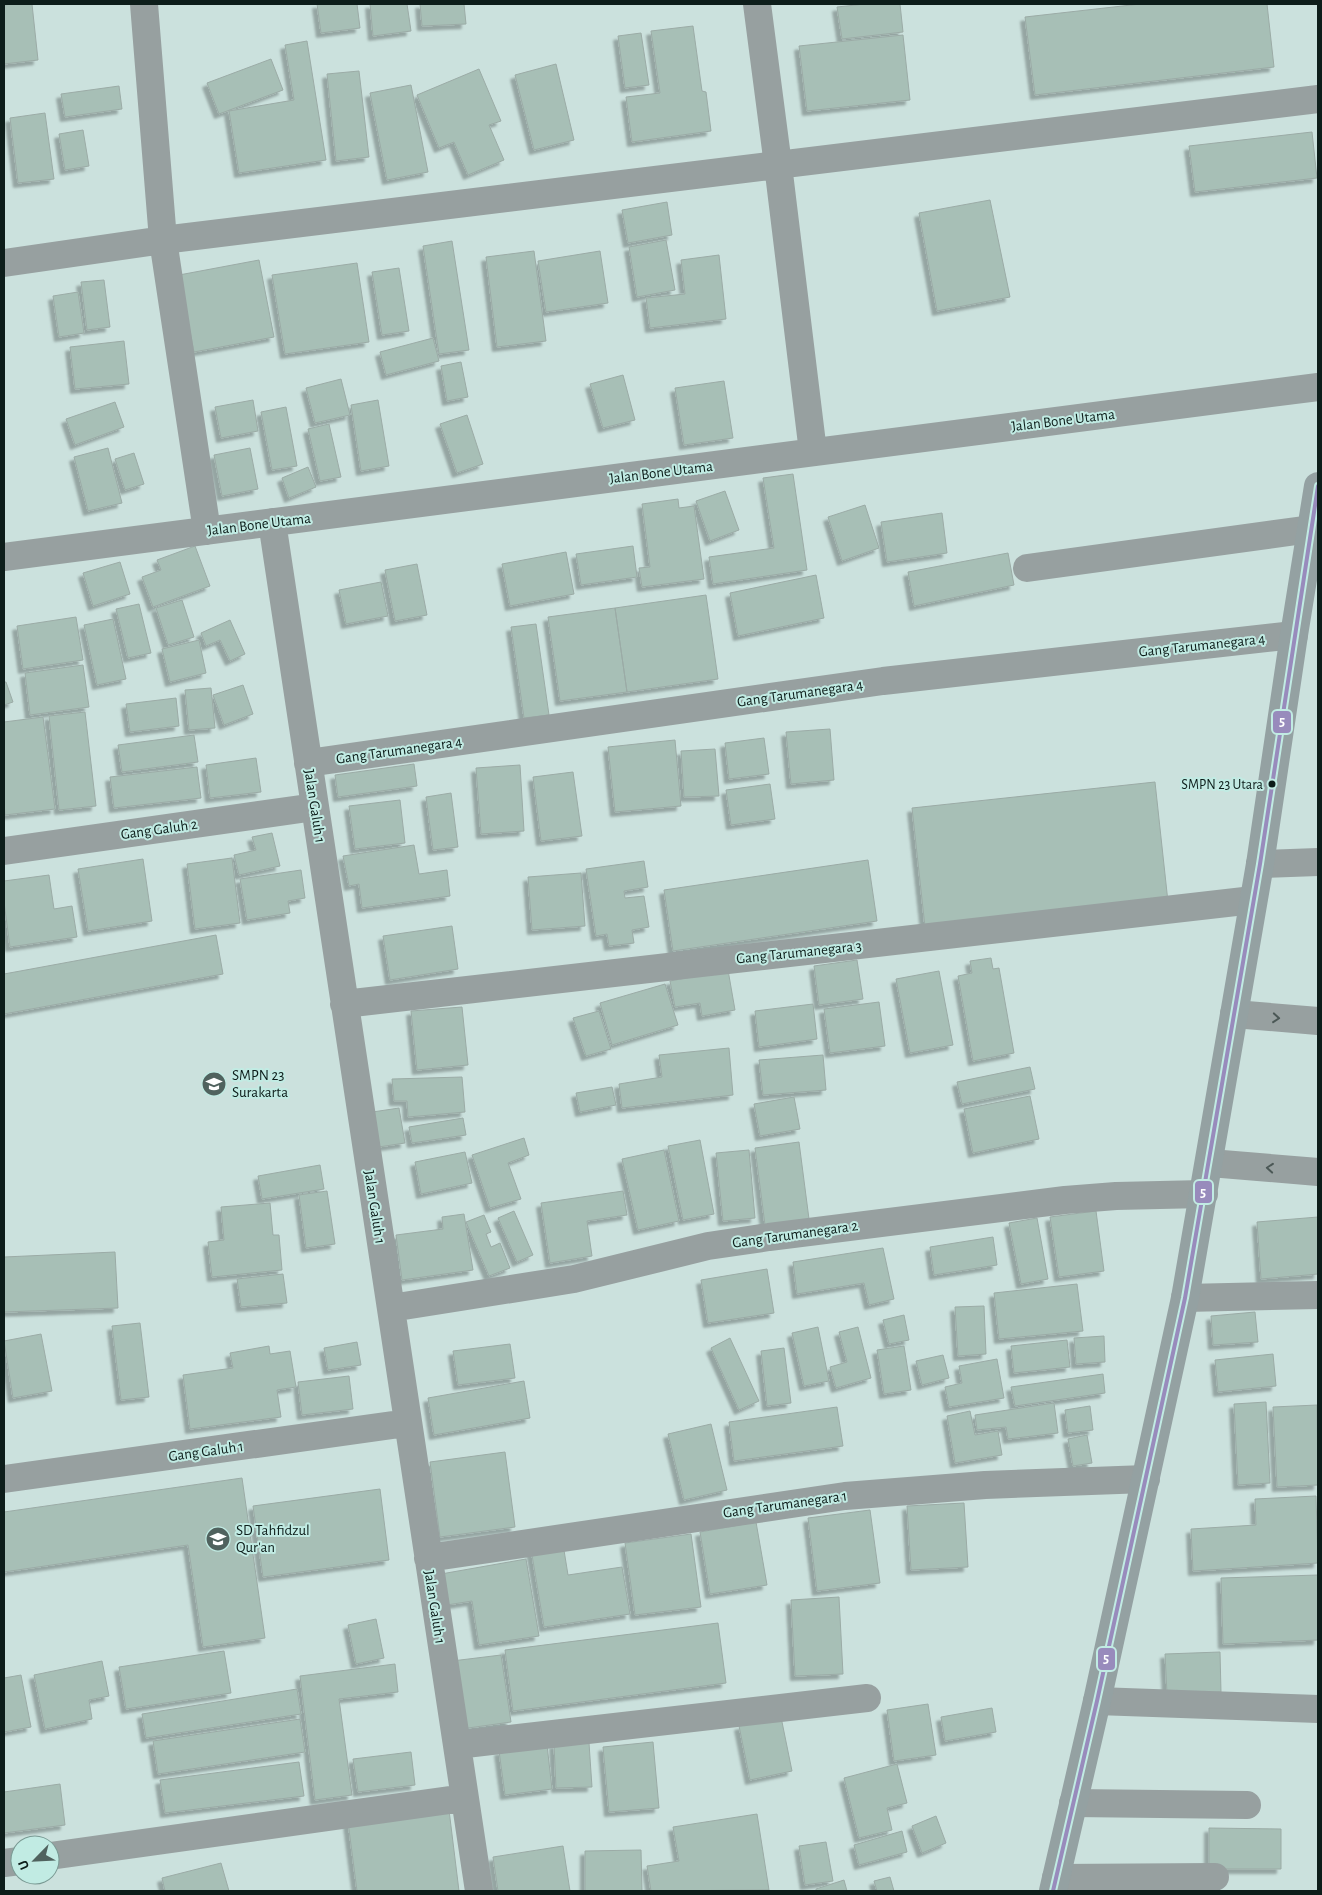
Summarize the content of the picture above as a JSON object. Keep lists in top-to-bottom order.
{
  "streets": {
    "street": [
      "Jalan Bone Utama",
      "Gang Tarumanegara 4",
      "Jalan Galuh 1",
      "Gang Galuh 2",
      "Gang Tarumanegara 3",
      "Gang Tarumanegara 2",
      "Gang Galuh 1",
      "Gang Tarumanegara 1"
    ]
  },
  "crossings": [
    ["Jalan Bone Utama", "Jalan Galuh 1"],
    ["Gang Tarumanegara 4", "Jalan Galuh 1"],
    ["Jalan Galuh 1", "Gang Galuh 2"],
    ["Jalan Galuh 1", "Gang Tarumanegara 3"],
    ["Jalan Galuh 1", "Gang Tarumanegara 2"],
    ["Jalan Galuh 1", "Gang Galuh 1"],
    ["Jalan Galuh 1", "Gang Tarumanegara 1"]
  ],
  "places": {
    "other": ["SMPN 23 Utara"],
    "school or university": ["SMPN 23 Surakarta", "SD Tahfidzul Qur'an"]
  },
  "lines": ["transit line 5"],
  "north": "bottom left"
}
